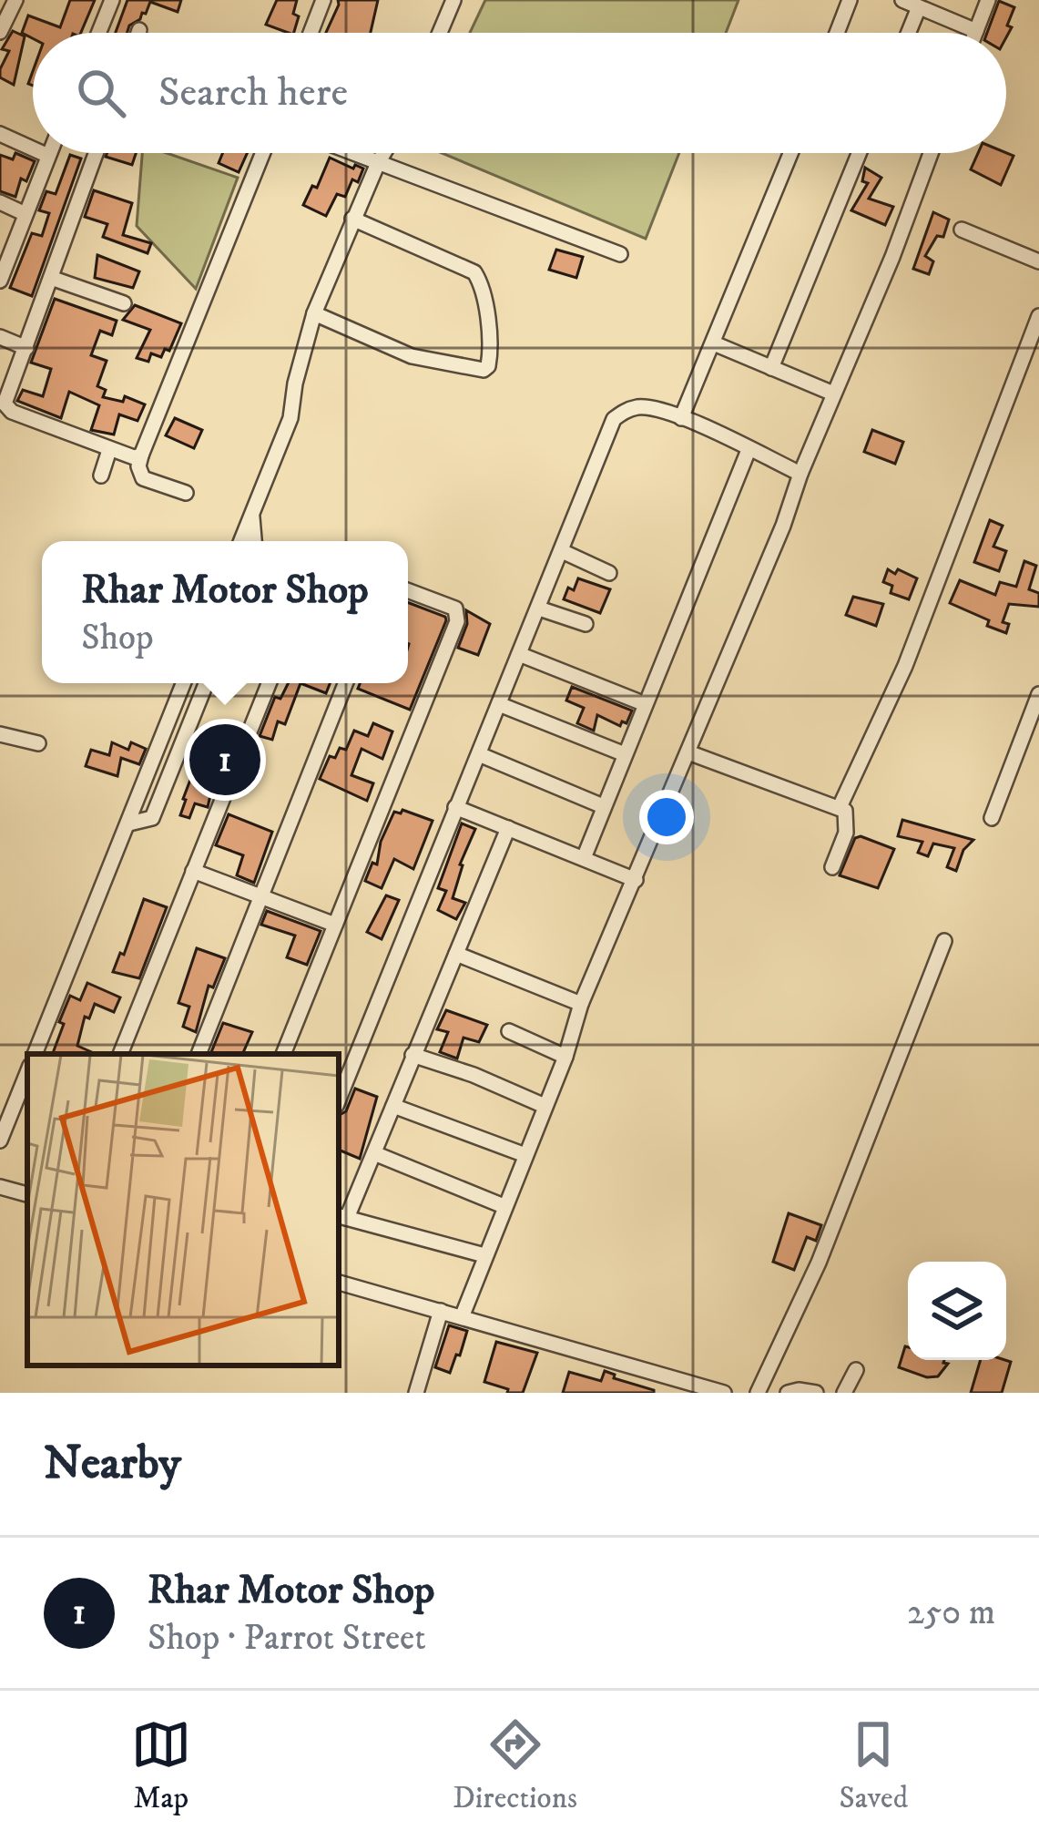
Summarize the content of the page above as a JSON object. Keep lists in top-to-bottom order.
{
  "page": {
    "search": "Search here",
    "popup": ["Rhar Motor Shop", "Shop"],
    "pins": "1",
    "heading": "Nearby",
    "list": [
      {
        "mark": "1",
        "name": "Rhar Motor Shop",
        "note": "Shop · Parrot Street",
        "value": "250 m"
      }
    ],
    "nav": ["Map", "Directions", "Saved"]
  }
}
